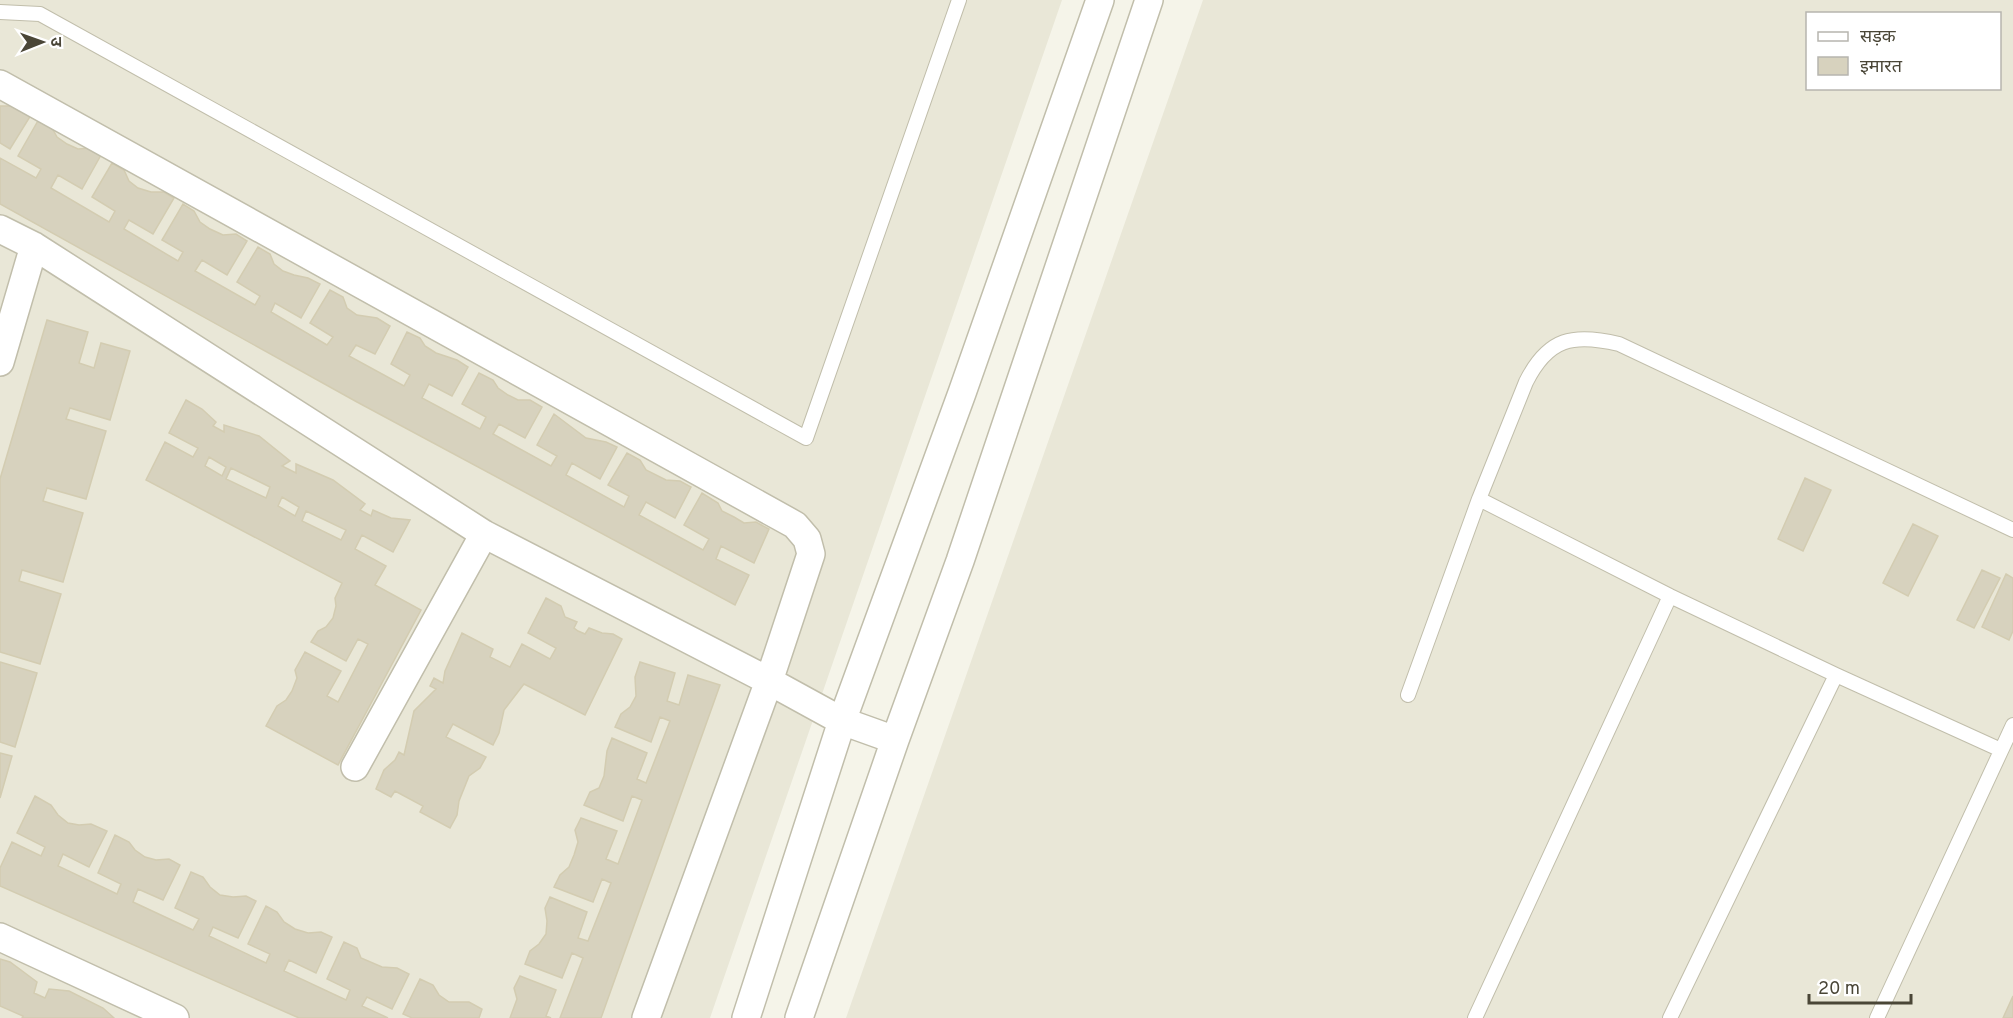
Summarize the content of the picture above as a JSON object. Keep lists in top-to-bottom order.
{
  "legend": ["सड़क", "इमारत"],
  "scale_bar": "20 m",
  "north": "right"
}
